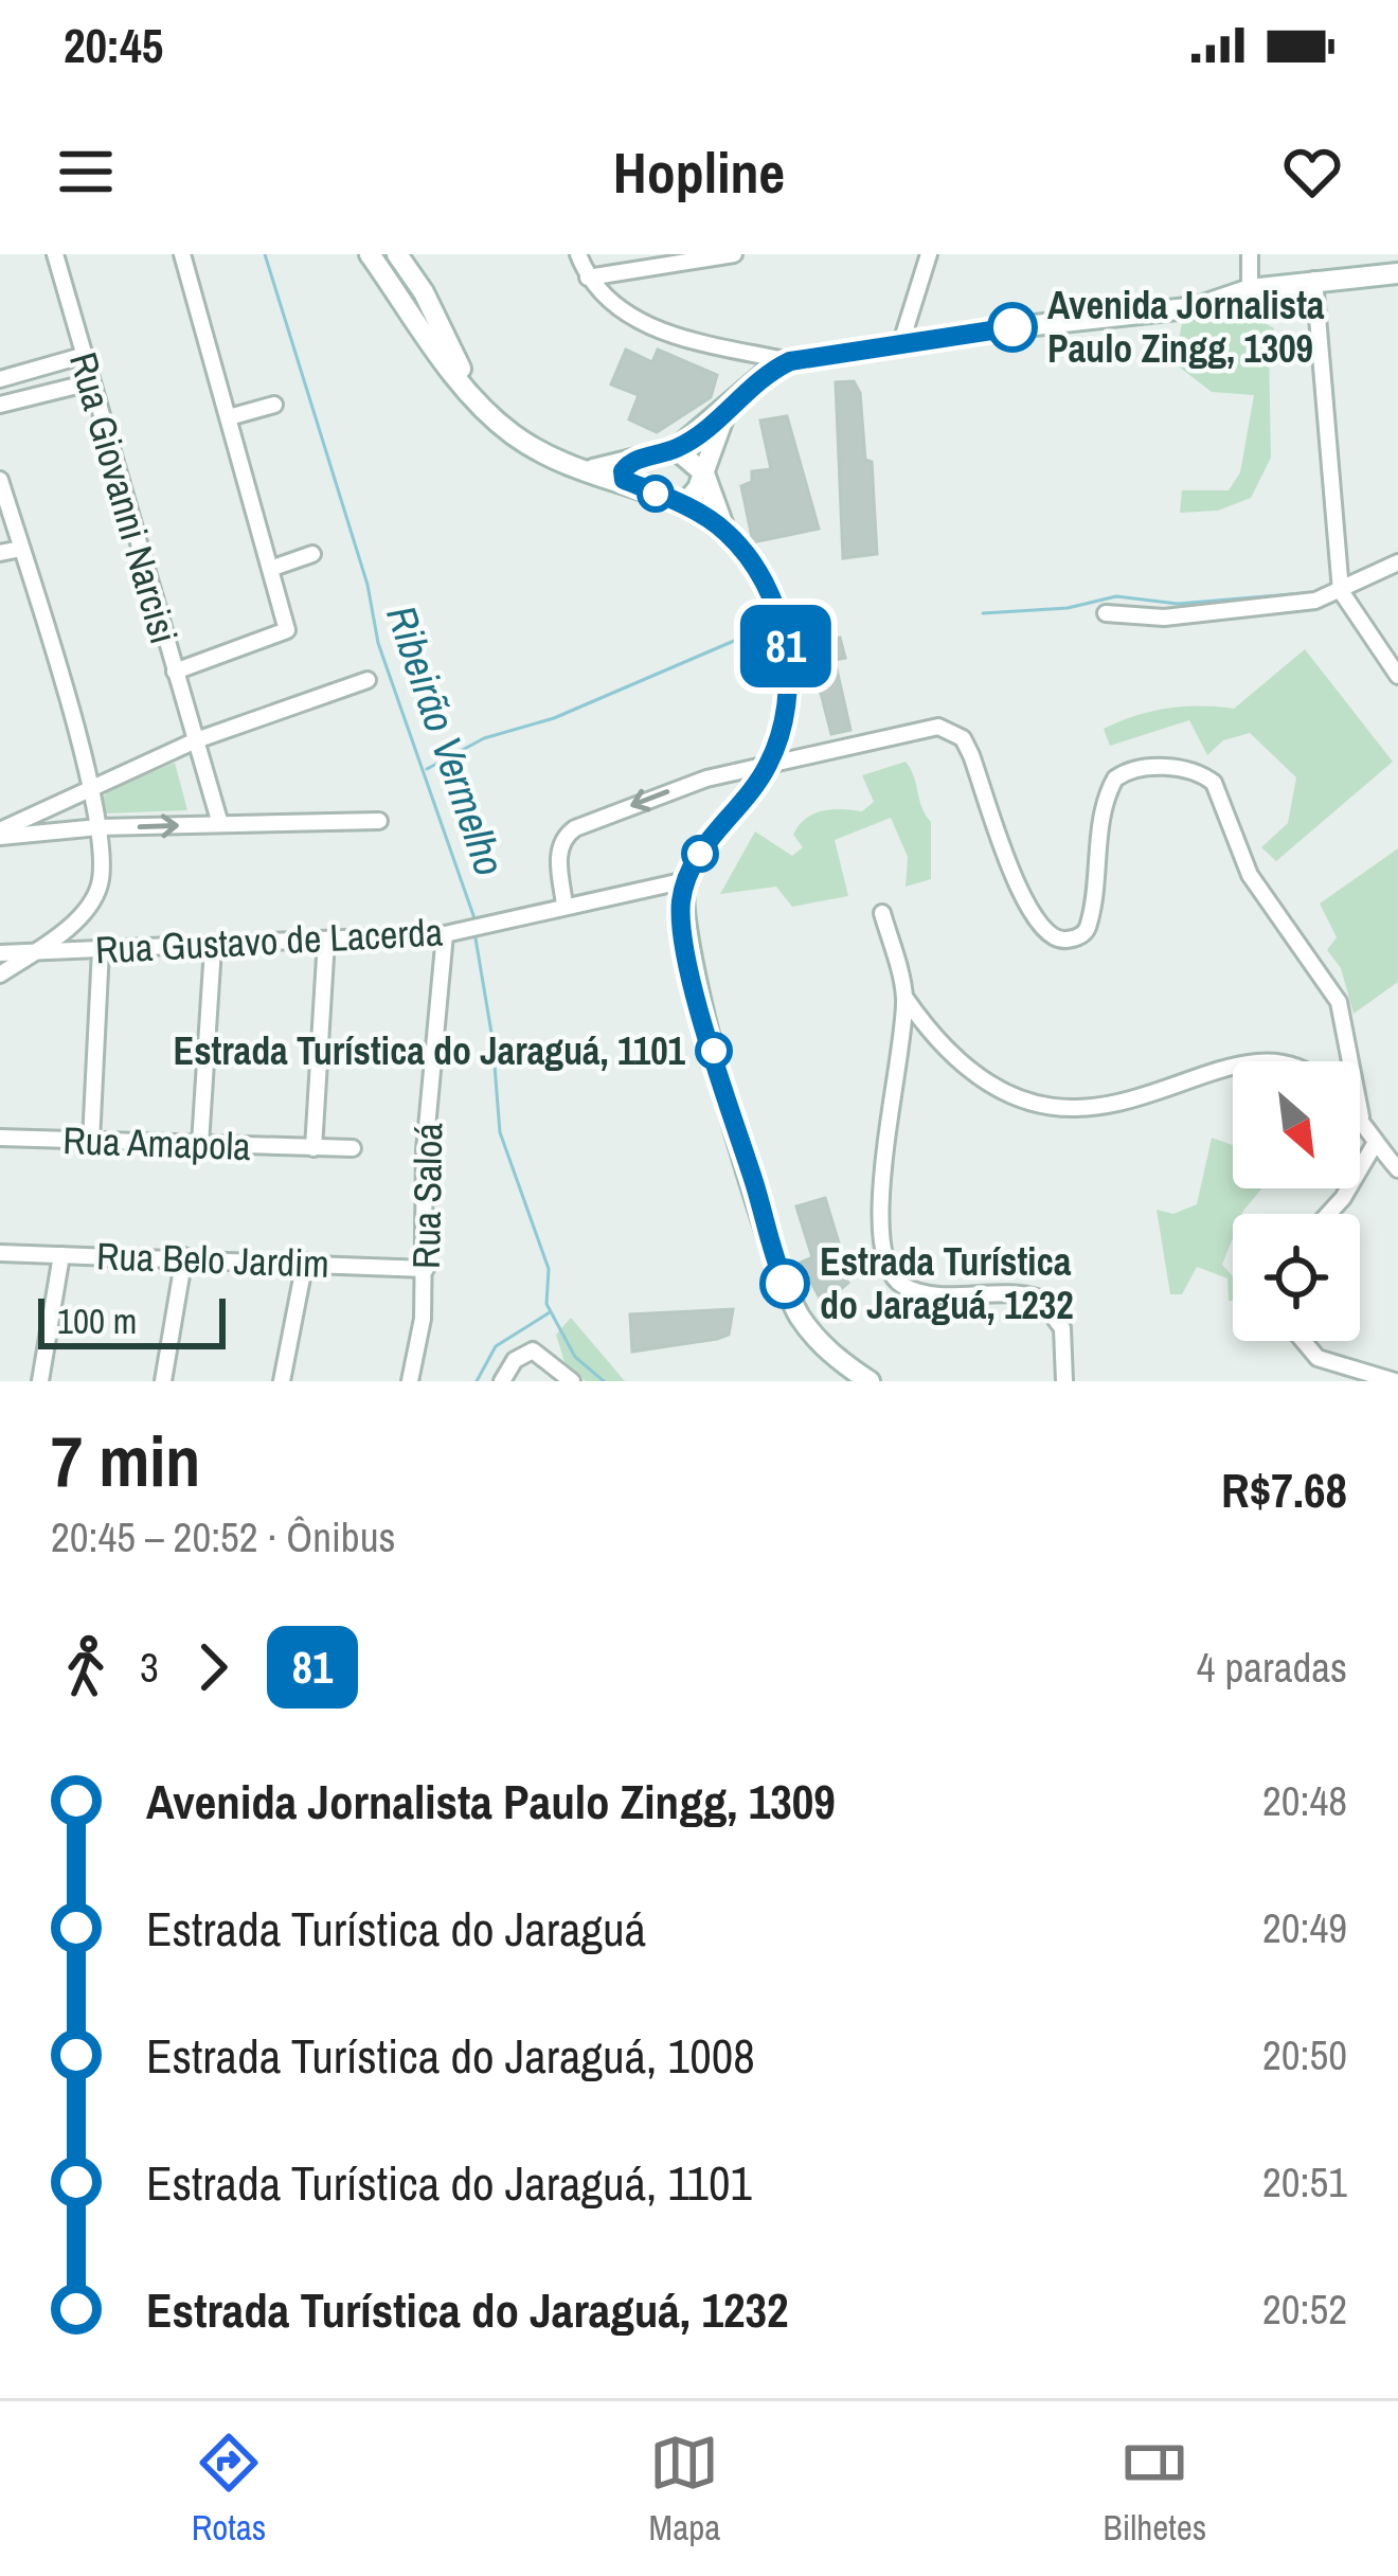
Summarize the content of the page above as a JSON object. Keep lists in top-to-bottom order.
{
  "streets": {
    "street": [
      "Rua Giovanni Narcisi",
      "Rua Gustavo de Lacerda",
      "Rua Amapola",
      "Rua Saloá",
      "Rua Belo Jardim"
    ]
  },
  "crossings": [
    ["Rua Gustavo de Lacerda", "Rua Saloá"],
    ["Rua Saloá", "Rua Belo Jardim"]
  ],
  "water": ["Ribeirão Vermelho"],
  "places": ["Avenida Jornalista Paulo Zingg, 1309", "Estrada Turística do Jaraguá, 1101", "Estrada Turística do Jaraguá, 1232"],
  "lines": ["bus line 81"],
  "scale_bar": "100 m",
  "north": "bottom right",
  "page": {
    "status": "20:45",
    "header": "Hopline",
    "on_map": "81",
    "scale": "100 m",
    "heading": ["7 min", "20:45 – 20:52 · Ônibus", "R$7.68"],
    "legs": ["3", "81", "4 paradas"],
    "list": [
      {
        "name": "Avenida Jornalista Paulo Zingg, 1309",
        "value": "20:48"
      },
      {
        "name": "Estrada Turística do Jaraguá",
        "value": "20:49"
      },
      {
        "name": "Estrada Turística do Jaraguá, 1008",
        "value": "20:50"
      },
      {
        "name": "Estrada Turística do Jaraguá, 1101",
        "value": "20:51"
      },
      {
        "name": "Estrada Turística do Jaraguá, 1232",
        "value": "20:52"
      }
    ],
    "tabs": ["Rotas", "Mapa", "Bilhetes"]
  }
}
